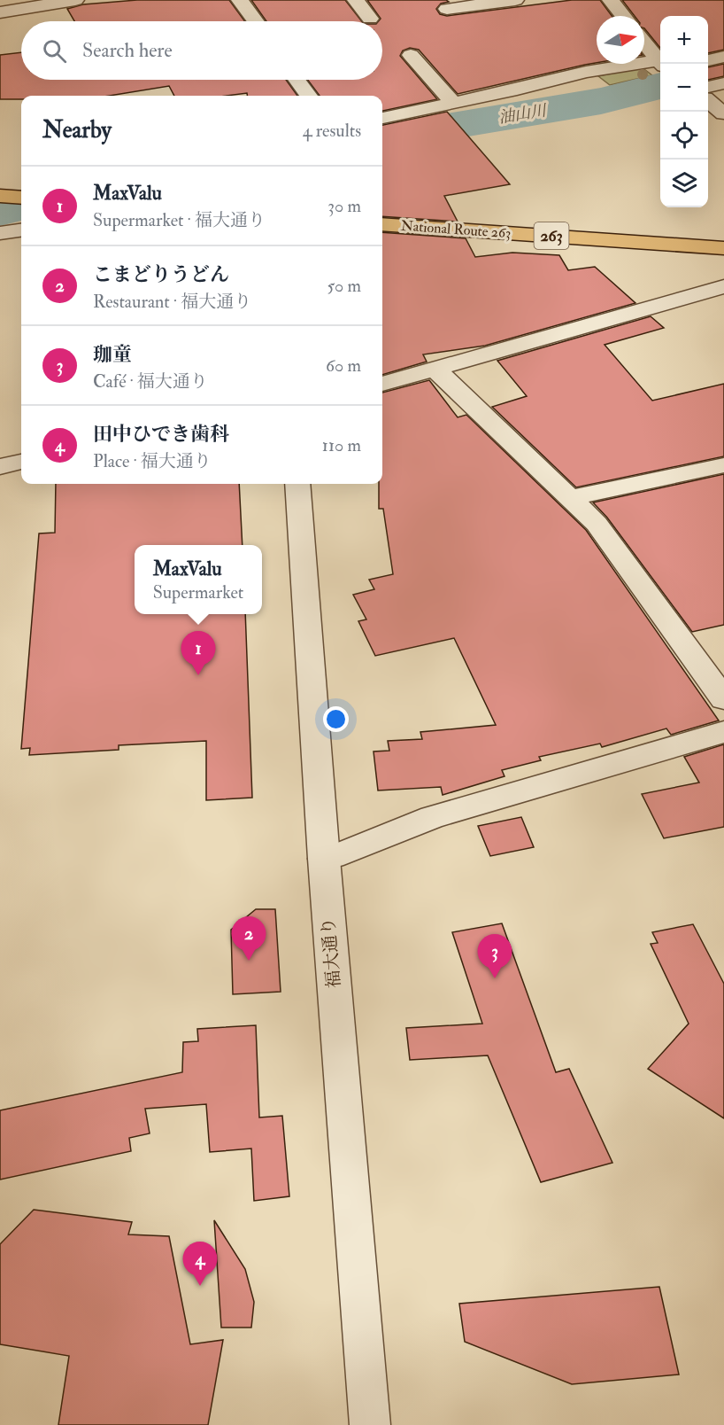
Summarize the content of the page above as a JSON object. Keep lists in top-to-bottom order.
{
  "streets": {
    "highway": ["National Route 263", "263"],
    "street": ["福大通り"]
  },
  "water": ["油山川"],
  "north": "right",
  "page": {
    "map_buttons": ["+", "−"],
    "search": "Search here",
    "heading": ["Nearby", "4 results"],
    "list": [
      {
        "mark": "1",
        "name": "MaxValu",
        "note": "Supermarket · 福大通り",
        "value": "30 m"
      },
      {
        "mark": "2",
        "name": "こまどりうどん",
        "note": "Restaurant · 福大通り",
        "value": "50 m"
      },
      {
        "mark": "3",
        "name": "珈童",
        "note": "Café · 福大通り",
        "value": "60 m"
      },
      {
        "mark": "4",
        "name": "田中ひでき歯科",
        "note": "Place · 福大通り",
        "value": "110 m"
      }
    ],
    "popup": ["MaxValu", "Supermarket"],
    "pins": [
      "1",
      "2",
      "3",
      "4"
    ]
  }
}
